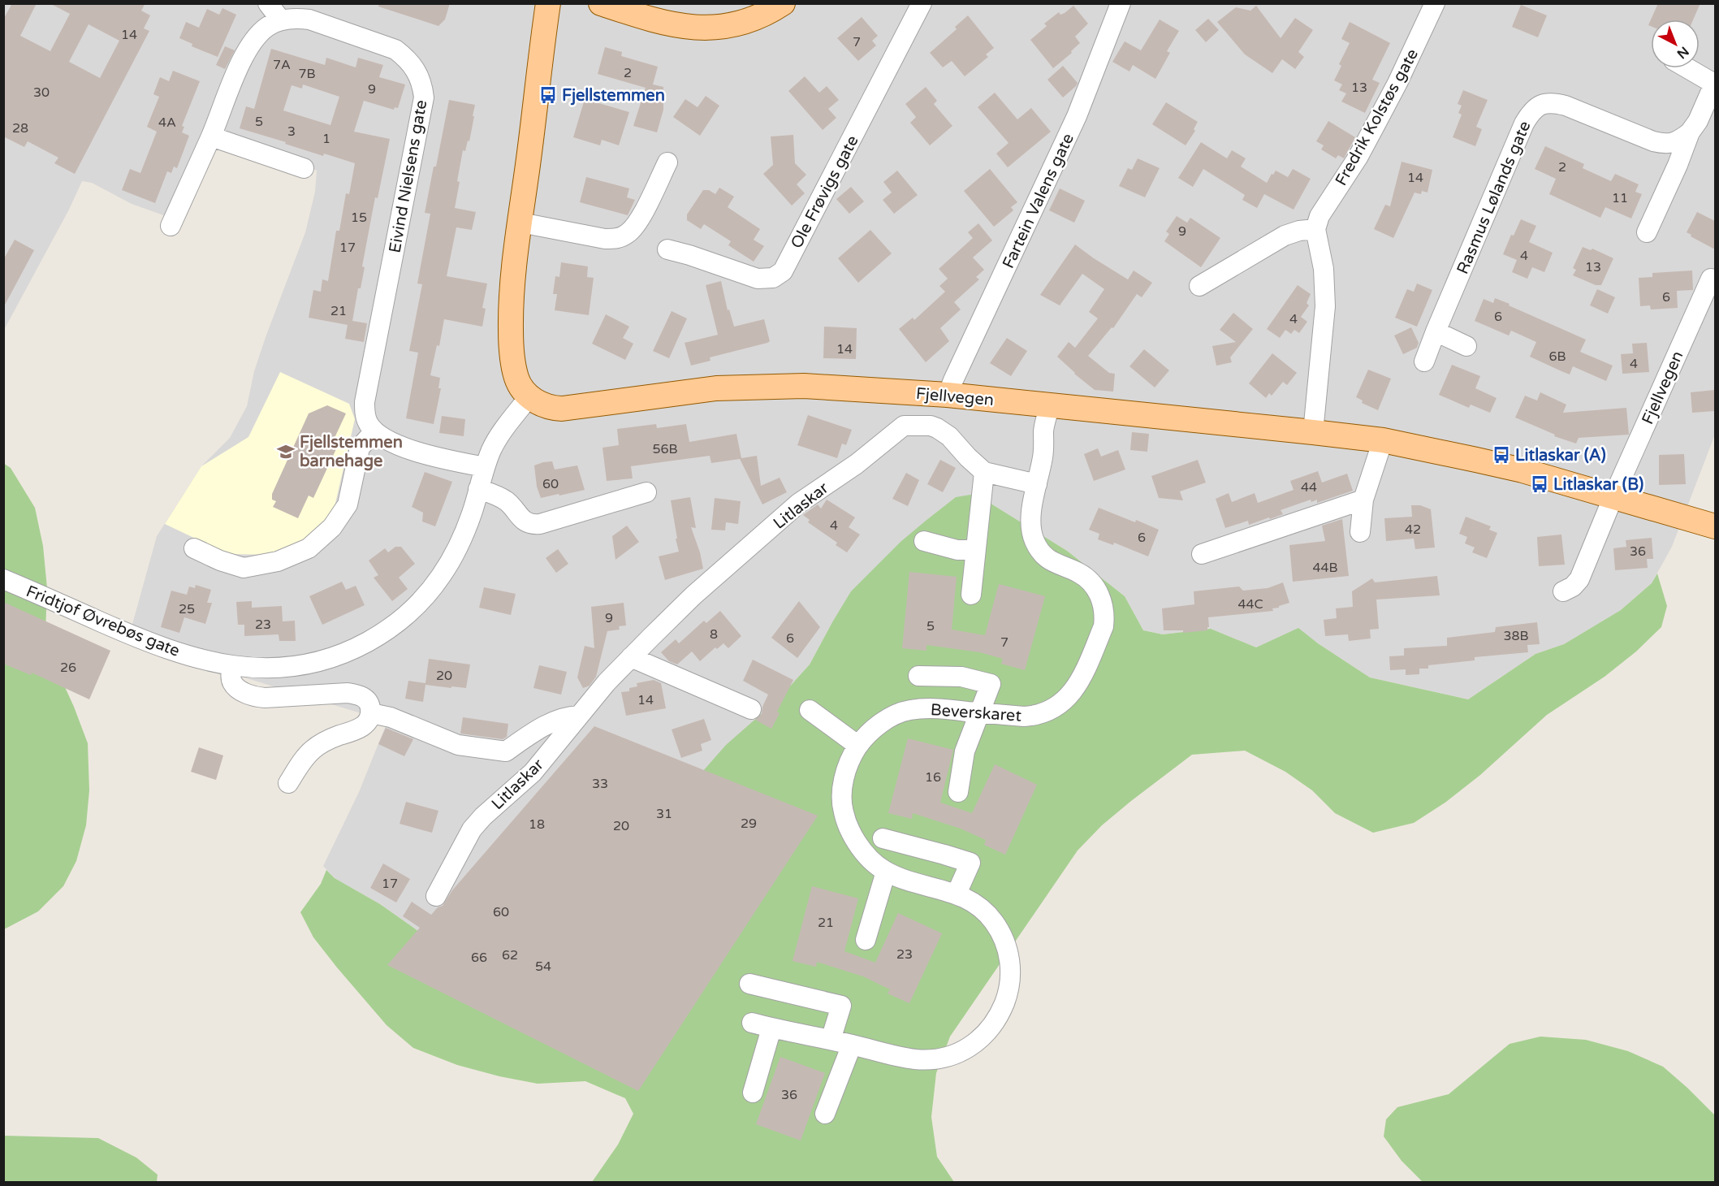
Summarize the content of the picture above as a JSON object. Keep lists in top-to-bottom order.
{
  "streets": {
    "main road": ["Fjellvegen"],
    "street": [
      "Fredrik Kolstøs gate",
      "Eivind Nielsens gate",
      "Ole Frøvigs gate",
      "Rasmus Lølands gate",
      "Fartein Valens gate",
      "Litlaskar",
      "Fridtjof Øvrebøs gate",
      "Beverskaret"
    ]
  },
  "crossings": [
    ["Fartein Valens gate", "Fjellvegen"],
    ["Fjellvegen", "Fridtjof Øvrebøs gate"],
    ["Fjellvegen", "Beverskaret"]
  ],
  "places": {
    "bus stop": ["Fjellstemmen", "Litlaskar (A)", "Litlaskar (B)"],
    "school or university": ["Fjellstemmen barnehage"]
  },
  "house_numbers": [
    "14",
    "7",
    "7A",
    "2",
    "7B",
    "13",
    "9",
    "30",
    "5",
    "4A",
    "28",
    "3",
    "1",
    "2",
    "14",
    "11",
    "15",
    "9",
    "17",
    "4",
    "13",
    "6",
    "21",
    "6",
    "4",
    "14",
    "6B",
    "4",
    "56B",
    "60",
    "44",
    "4",
    "42",
    "6",
    "36",
    "44B",
    "44C",
    "25",
    "9",
    "23",
    "5",
    "8",
    "38B",
    "6",
    "7",
    "26",
    "20",
    "14",
    "16",
    "33",
    "31",
    "29",
    "18",
    "20",
    "17",
    "60",
    "21",
    "23",
    "62",
    "66",
    "54",
    "36"
  ],
  "north": "bottom right"
}
